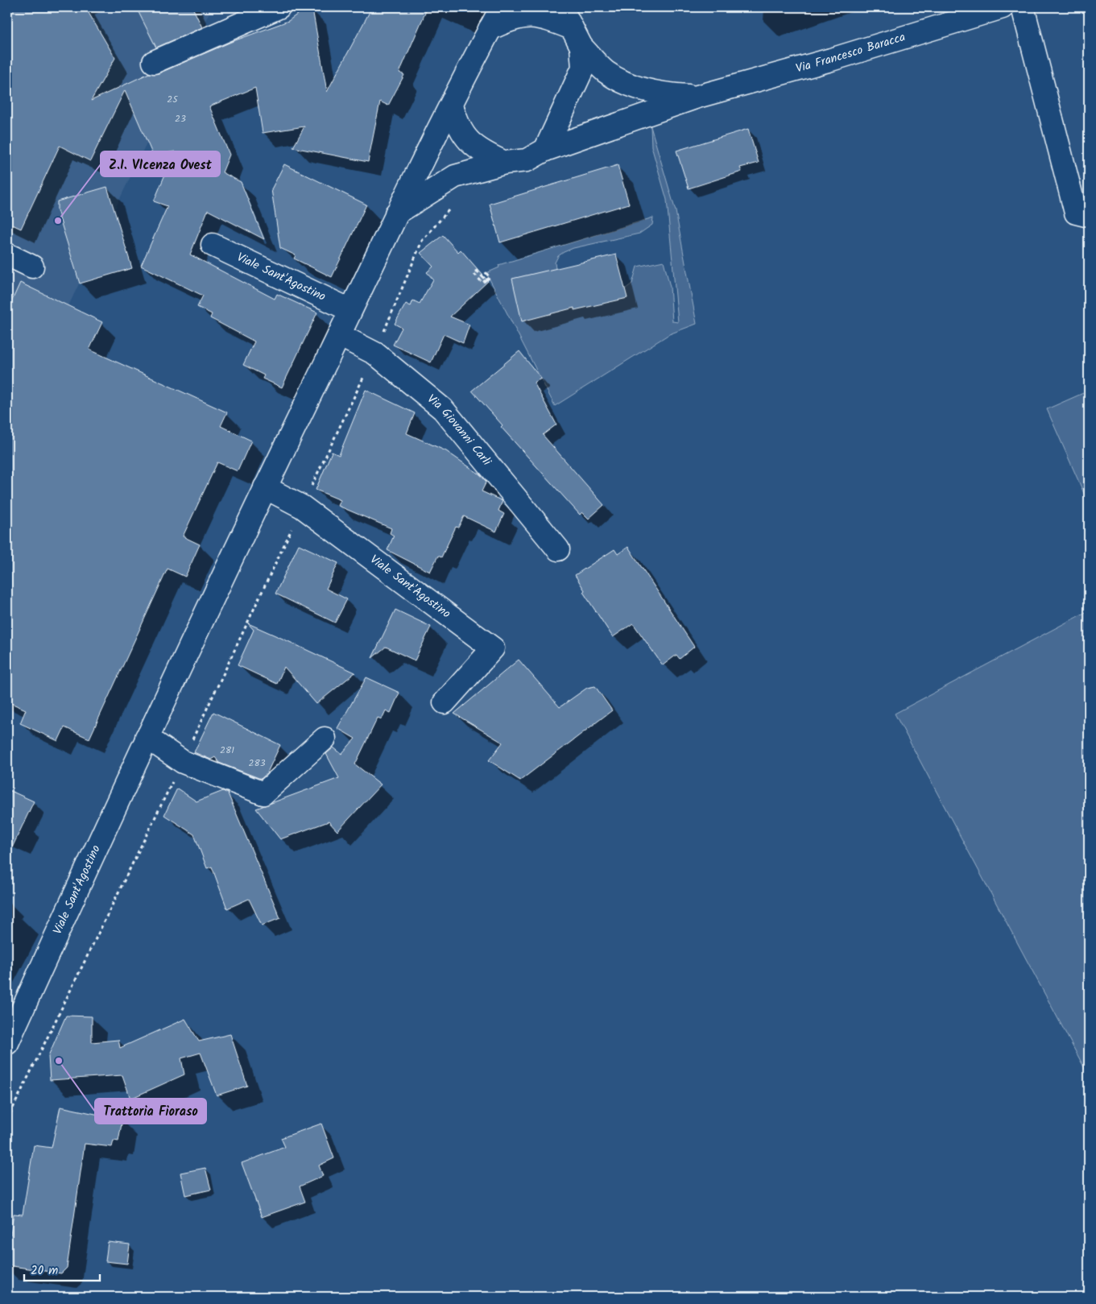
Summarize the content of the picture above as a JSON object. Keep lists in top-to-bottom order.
{
  "streets": {
    "street": ["Via Francesco Baracca", "Viale Sant'Agostino", "Via Giovanni Carli"]
  },
  "crossings": [
    ["Via Francesco Baracca", "Viale Sant'Agostino"],
    ["Viale Sant'Agostino", "Via Giovanni Carli"]
  ],
  "places": ["Z.I. VIcenza Ovest", "Trattoria Fioraso"],
  "house_numbers": [
    "25",
    "23",
    "281",
    "283"
  ],
  "scale_bar": "20 m"
}
